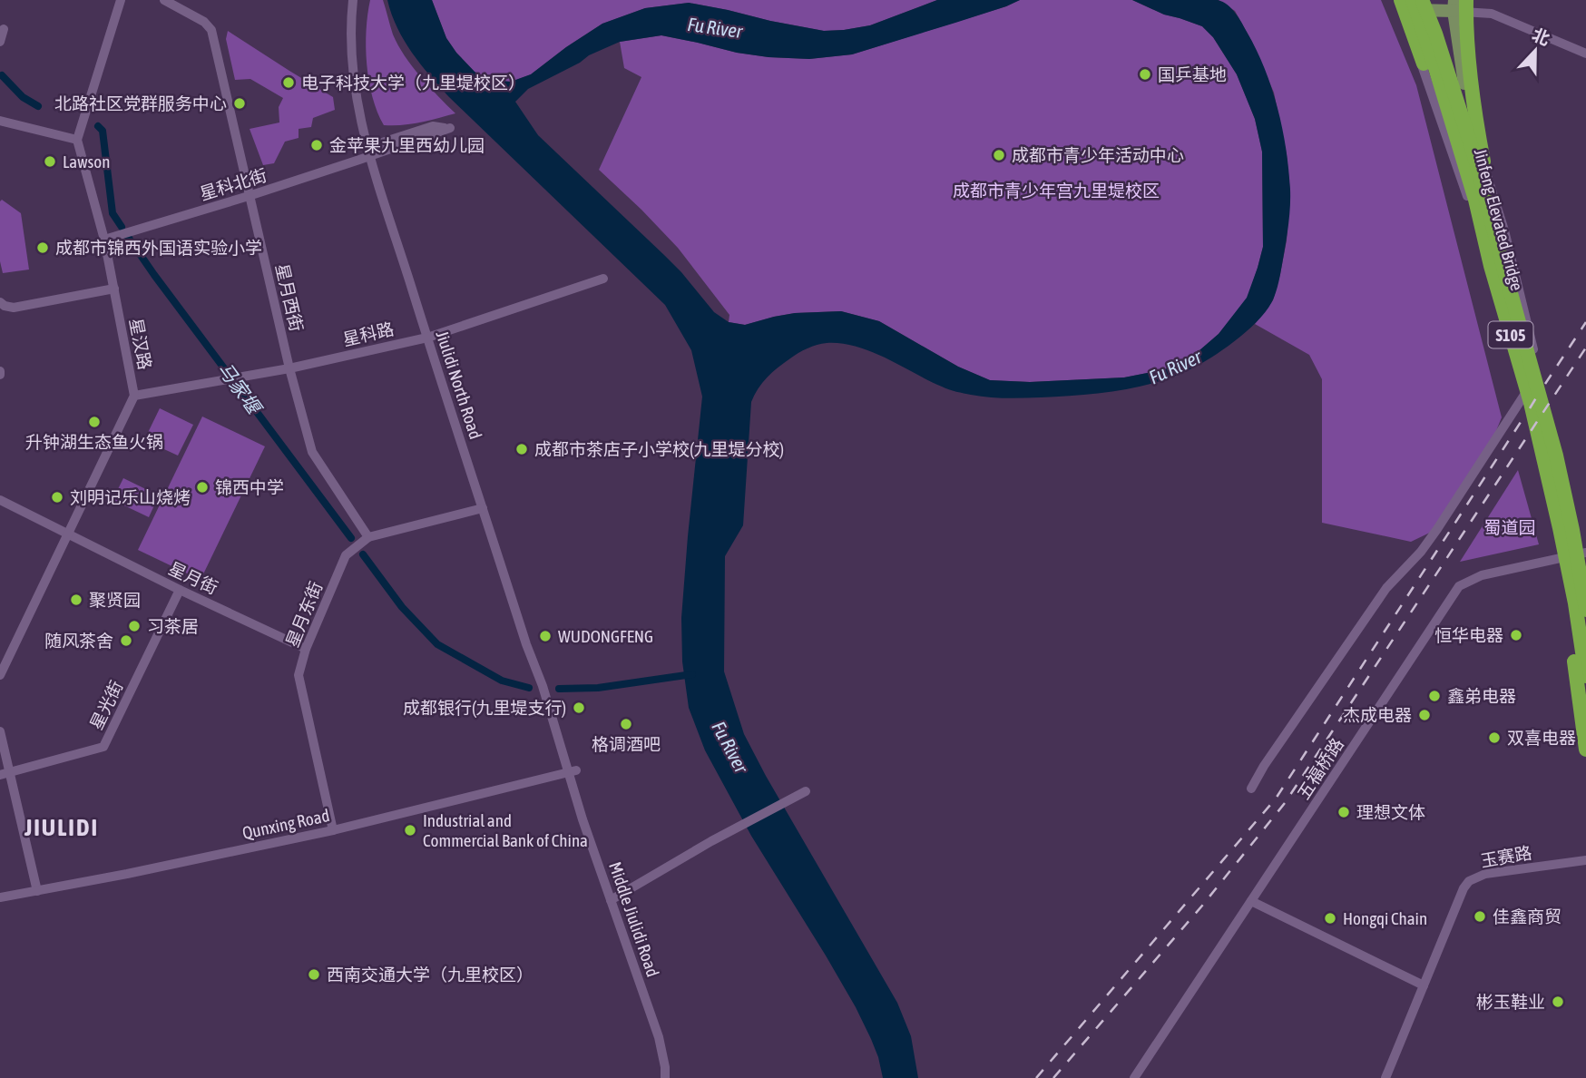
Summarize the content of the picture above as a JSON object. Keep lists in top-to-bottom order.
{
  "streets": {
    "highway": ["Jinfeng Elevated Bridge", "S105"],
    "street": [
      "星科北街",
      "星月西街",
      "星科路",
      "星汉路",
      "Jiulidi North Road",
      "星月街",
      "星月东街",
      "星光街",
      "五福桥路",
      "Qunxing Road",
      "玉赛路",
      "Middle Jiulidi Road"
    ]
  },
  "crossings": [
    ["星科北街", "星月西街"],
    ["星科北街", "星汉路"],
    ["星科北街", "Jiulidi North Road"],
    ["星月西街", "星科路"],
    ["星月西街", "星月东街"],
    ["星科路", "星汉路"],
    ["星科路", "Jiulidi North Road"],
    ["星汉路", "星月街"],
    ["Jiulidi North Road", "星月东街"],
    ["Jiulidi North Road", "Qunxing Road"],
    ["Jiulidi North Road", "Middle Jiulidi Road"],
    ["星月街", "星月东街"],
    ["星月街", "星光街"],
    ["星月东街", "Qunxing Road"],
    ["Qunxing Road", "Middle Jiulidi Road"]
  ],
  "districts": ["JIULIDI"],
  "water": ["Fu River", "马家堰"],
  "parks": ["成都市青少年宫九里堤校区", "蜀道园"],
  "places": [
    "国乒基地",
    "电子科技大学（九里堤校区）",
    "北路社区党群服务中心",
    "金苹果九里西幼儿园",
    "成都市青少年活动中心",
    "Lawson",
    "成都市锦西外国语实验小学",
    "升钟湖生态鱼火锅",
    "成都市茶店子小学校(九里堤分校)",
    "锦西中学",
    "刘明记乐山烧烤",
    "聚贤园",
    "习茶居",
    "恒华电器",
    "WUDONGFENG",
    "随风茶舍",
    "鑫弟电器",
    "成都银行(九里堤支行)",
    "杰成电器",
    "格调酒吧",
    "双喜电器",
    "理想文体",
    "Industrial and Commercial Bank of China",
    "佳鑫商贸",
    "Hongqi Chain",
    "西南交通大学（九里校区）",
    "彬玉鞋业"
  ],
  "north": "top"
}
